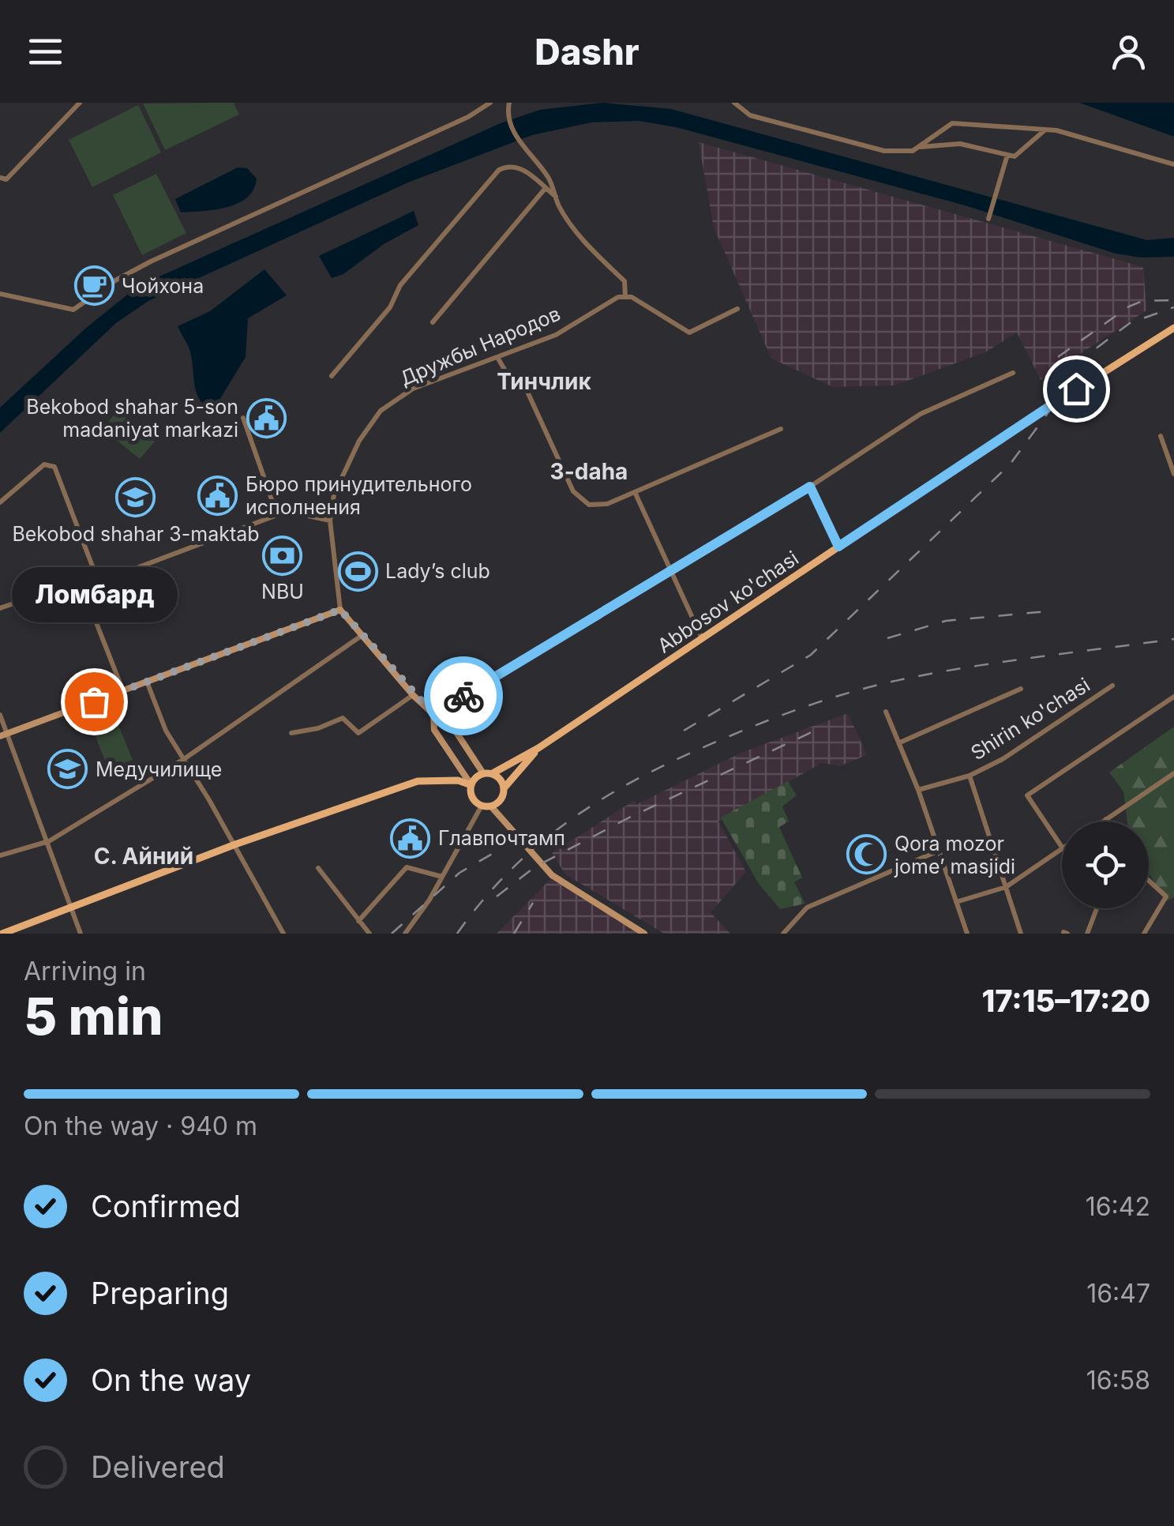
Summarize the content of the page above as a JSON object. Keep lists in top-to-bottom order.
{
  "streets": {
    "main road": ["Abbosov ko'chasi"],
    "street": ["Дружбы Народов", "Shirin ko'chasi"]
  },
  "districts": ["Тинчлик", "3-daha", "С. Айний"],
  "places": {
    "cafe": ["Чойхона"],
    "public building": ["Bekobod shahar 5-son madaniyat markazi", "Бюро принудительного исполнения", "Главпочтамп"],
    "school or university": ["Bekobod shahar 3-maktab", "Медучилище"],
    "bank": ["NBU"],
    "sports": ["Lady’s club"],
    "other": ["Ломбард"],
    "mosque": ["Qora mozor jome’ masjidi"]
  },
  "page": {
    "header": "Dashr",
    "bubble": "Ломбард",
    "heading": ["5 min", "Arriving in", "17:15–17:20"],
    "bar": "On the way · 940 m",
    "list": [
      ["Confirmed", "16:42"],
      ["Preparing", "16:47"],
      ["On the way", "16:58"],
      "Delivered"
    ]
  }
}
